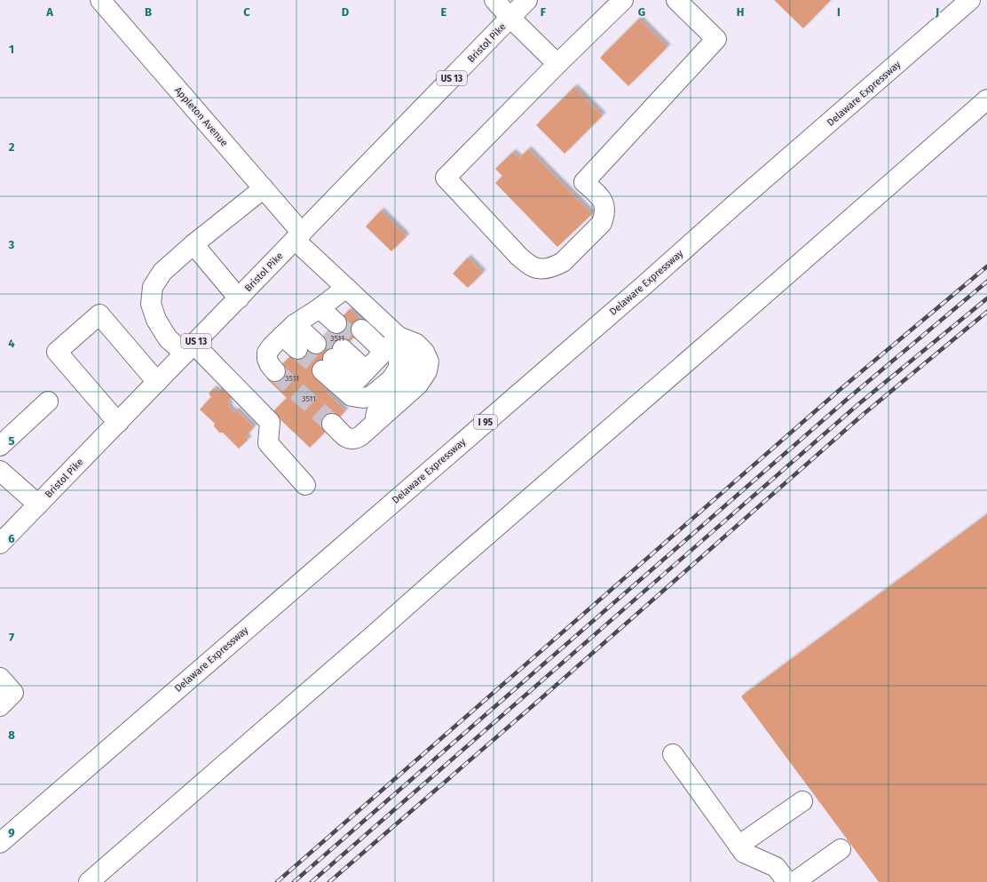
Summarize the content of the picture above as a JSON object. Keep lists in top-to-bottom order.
{
  "streets": {
    "main road": [
      "Bristol Pike",
      "US 13",
      "Delaware Expressway",
      "Appleton Avenue",
      "I 95"
    ]
  },
  "crossings": [
    ["Bristol Pike", "Appleton Avenue"]
  ],
  "house_numbers": ["3511", "3511", "3511"],
  "grid": {
    "columns": [
      "A",
      "B",
      "C",
      "D",
      "E",
      "F",
      "G",
      "H",
      "I",
      "J"
    ],
    "rows": [
      "1",
      "2",
      "3",
      "4",
      "5",
      "6",
      "7",
      "8",
      "9"
    ]
  }
}
